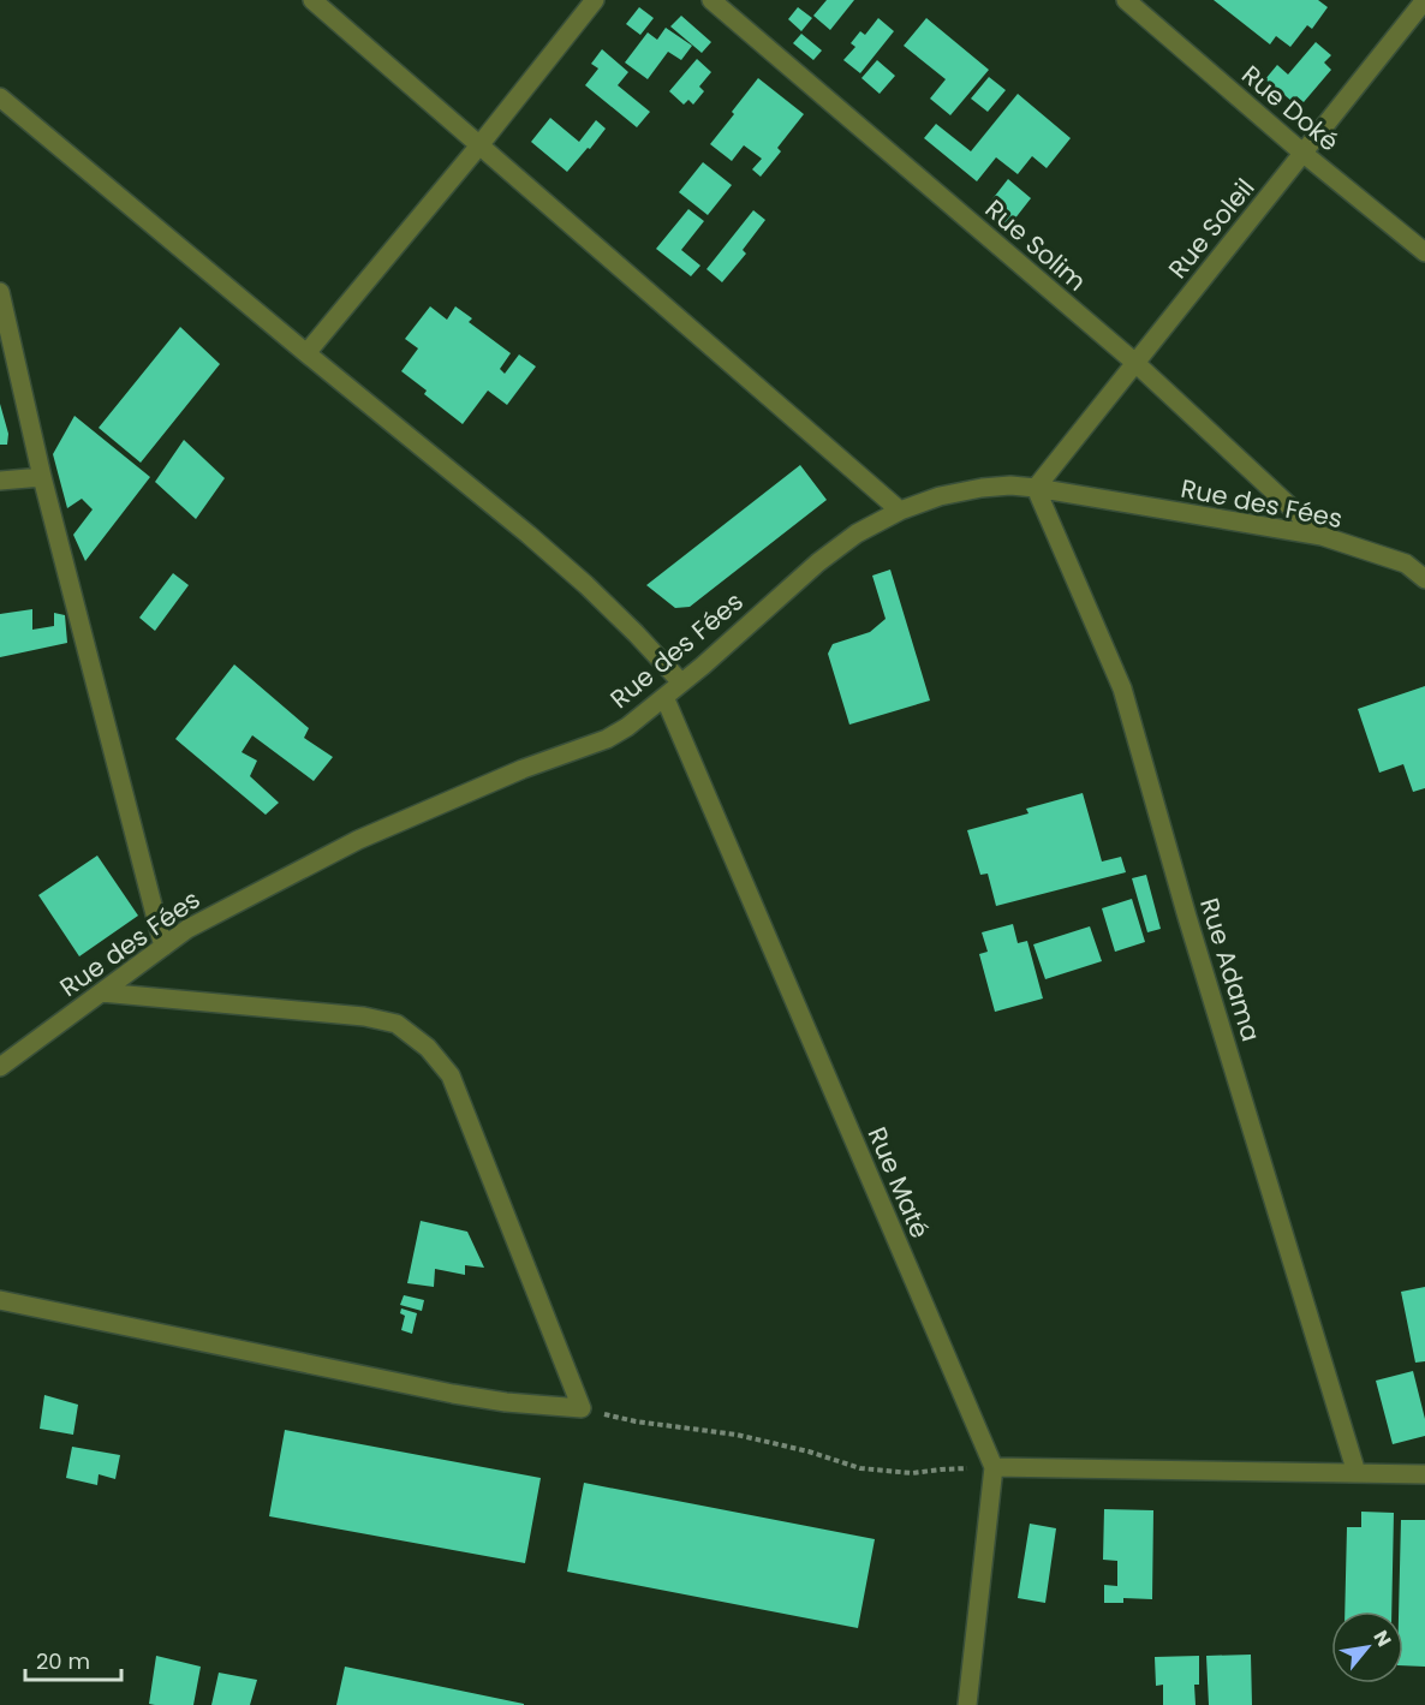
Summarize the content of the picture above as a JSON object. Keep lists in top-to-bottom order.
{
  "streets": {
    "street": [
      "Rue Doké",
      "Rue Soleil",
      "Rue Solim",
      "Rue des Fées",
      "Rue Adama",
      "Rue Maté"
    ]
  },
  "crossings": [
    ["Rue Doké", "Rue Soleil"],
    ["Rue Soleil", "Rue Solim"],
    ["Rue Soleil", "Rue des Fées"],
    ["Rue Soleil", "Rue Adama"],
    ["Rue Solim", "Rue des Fées"],
    ["Rue des Fées", "Rue Adama"],
    ["Rue des Fées", "Rue Maté"]
  ],
  "scale_bar": "20 m",
  "north": "top right"
}
